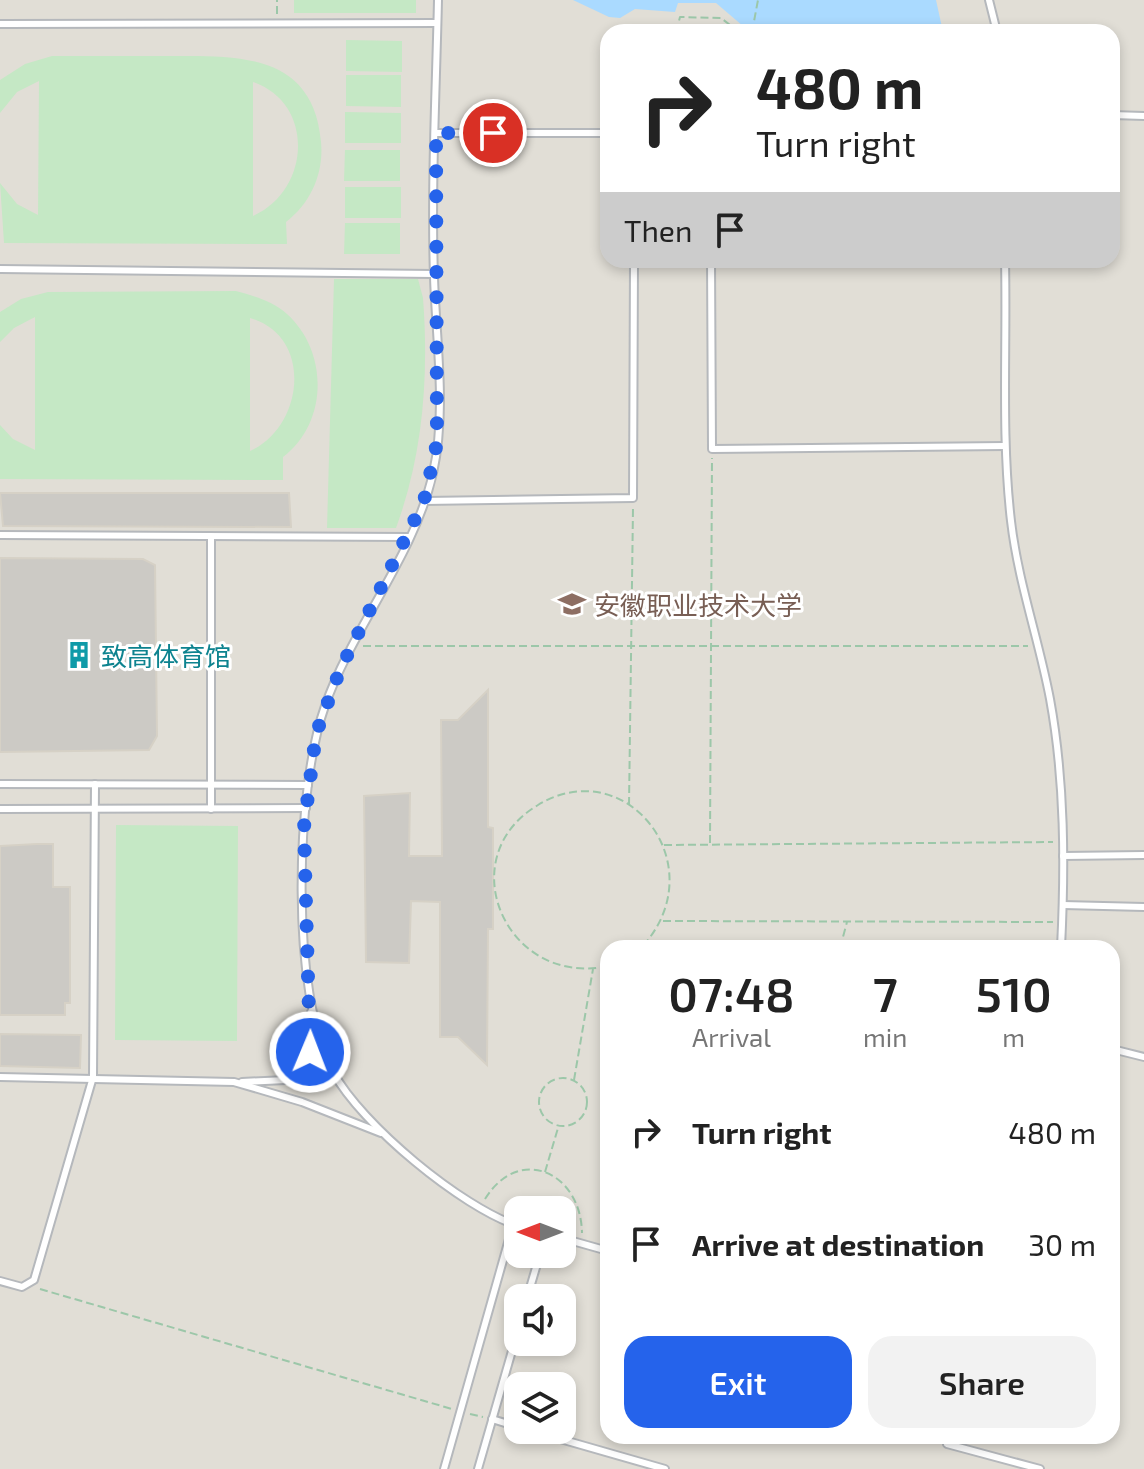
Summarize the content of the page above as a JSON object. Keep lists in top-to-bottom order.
{
  "places": {
    "school or university": ["安徽职业技术大学"],
    "building": ["致高体育馆"]
  },
  "north": "left",
  "page": {
    "turn": ["480 m", "Turn right"],
    "then": "Then",
    "eta": [
      "07:48",
      "Arrival",
      "7",
      "min",
      "510",
      "m"
    ],
    "list": [
      {
        "name": "Turn right",
        "value": "480 m"
      },
      {
        "name": "Arrive at destination",
        "value": "30 m"
      }
    ],
    "buttons": ["Exit", "Share"]
  }
}
